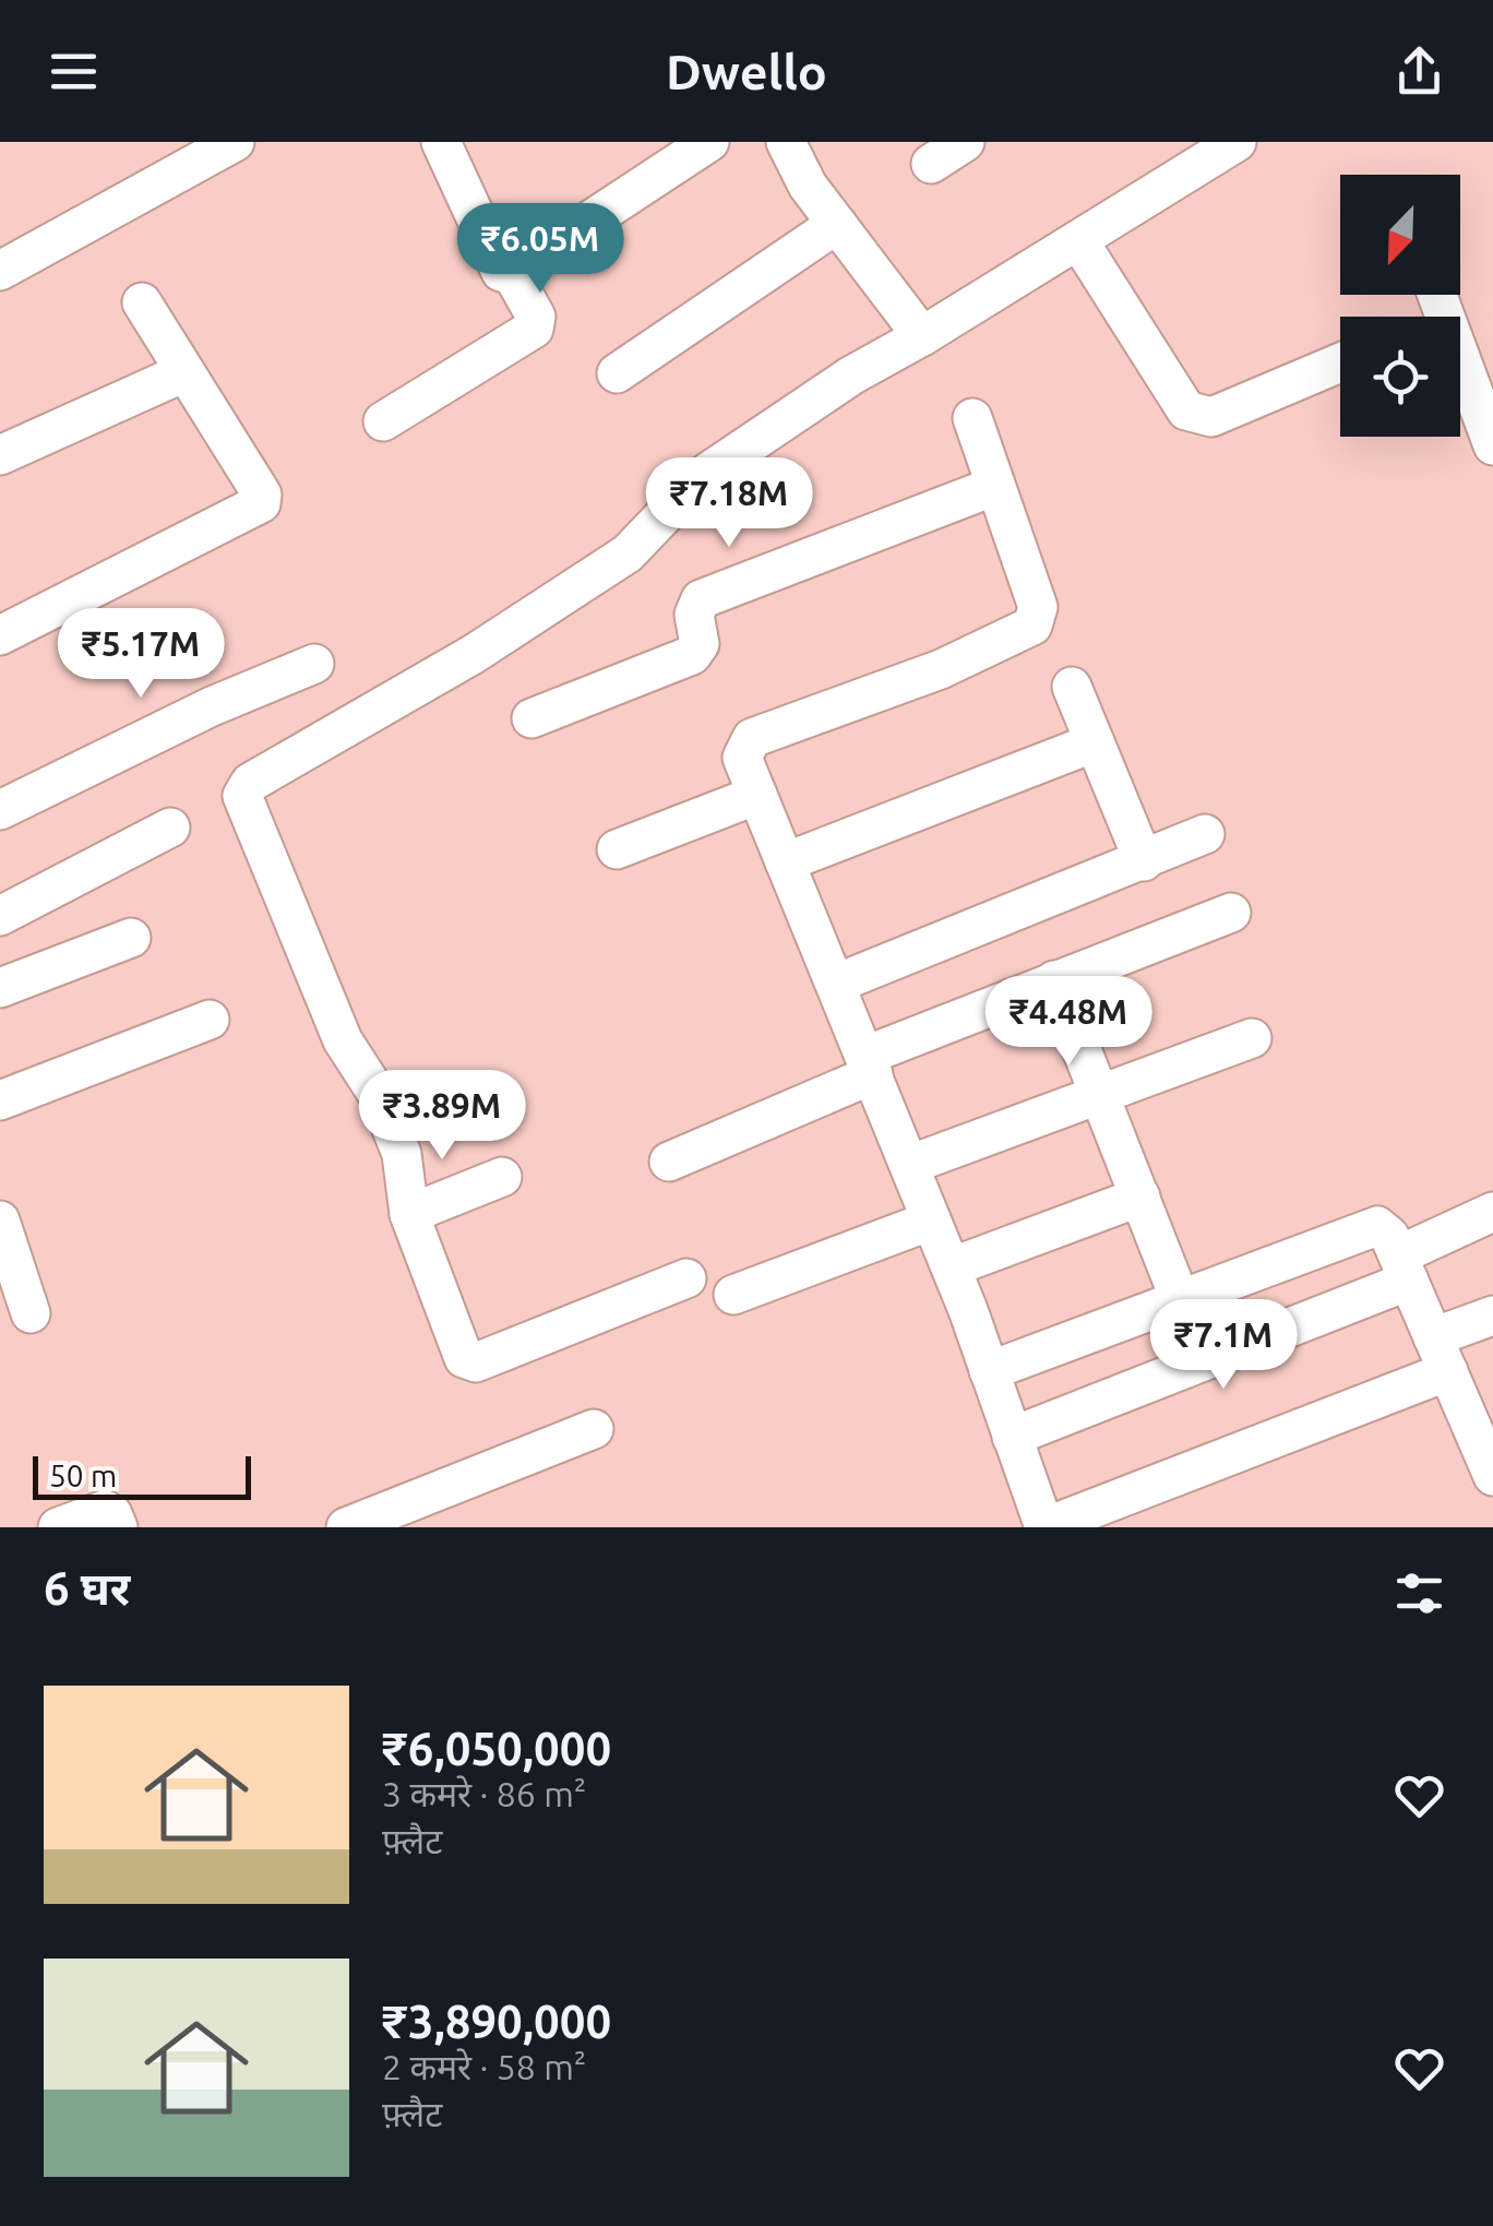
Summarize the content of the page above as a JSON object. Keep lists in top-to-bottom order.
{
  "scale_bar": "50 m",
  "north": "bottom left",
  "page": {
    "header": "Dwello",
    "price": [
      "₹6.05M",
      "₹7.18M",
      "₹5.17M",
      "₹4.48M",
      "₹3.89M",
      "₹7.1M"
    ],
    "scale": "50 m",
    "heading": "6 घर",
    "list": [
      {
        "name": "₹6,050,000",
        "note": "3 कमरे · 86 m² · फ़्लैट"
      },
      {
        "name": "₹3,890,000",
        "note": "2 कमरे · 58 m² · फ़्लैट"
      }
    ]
  }
}
